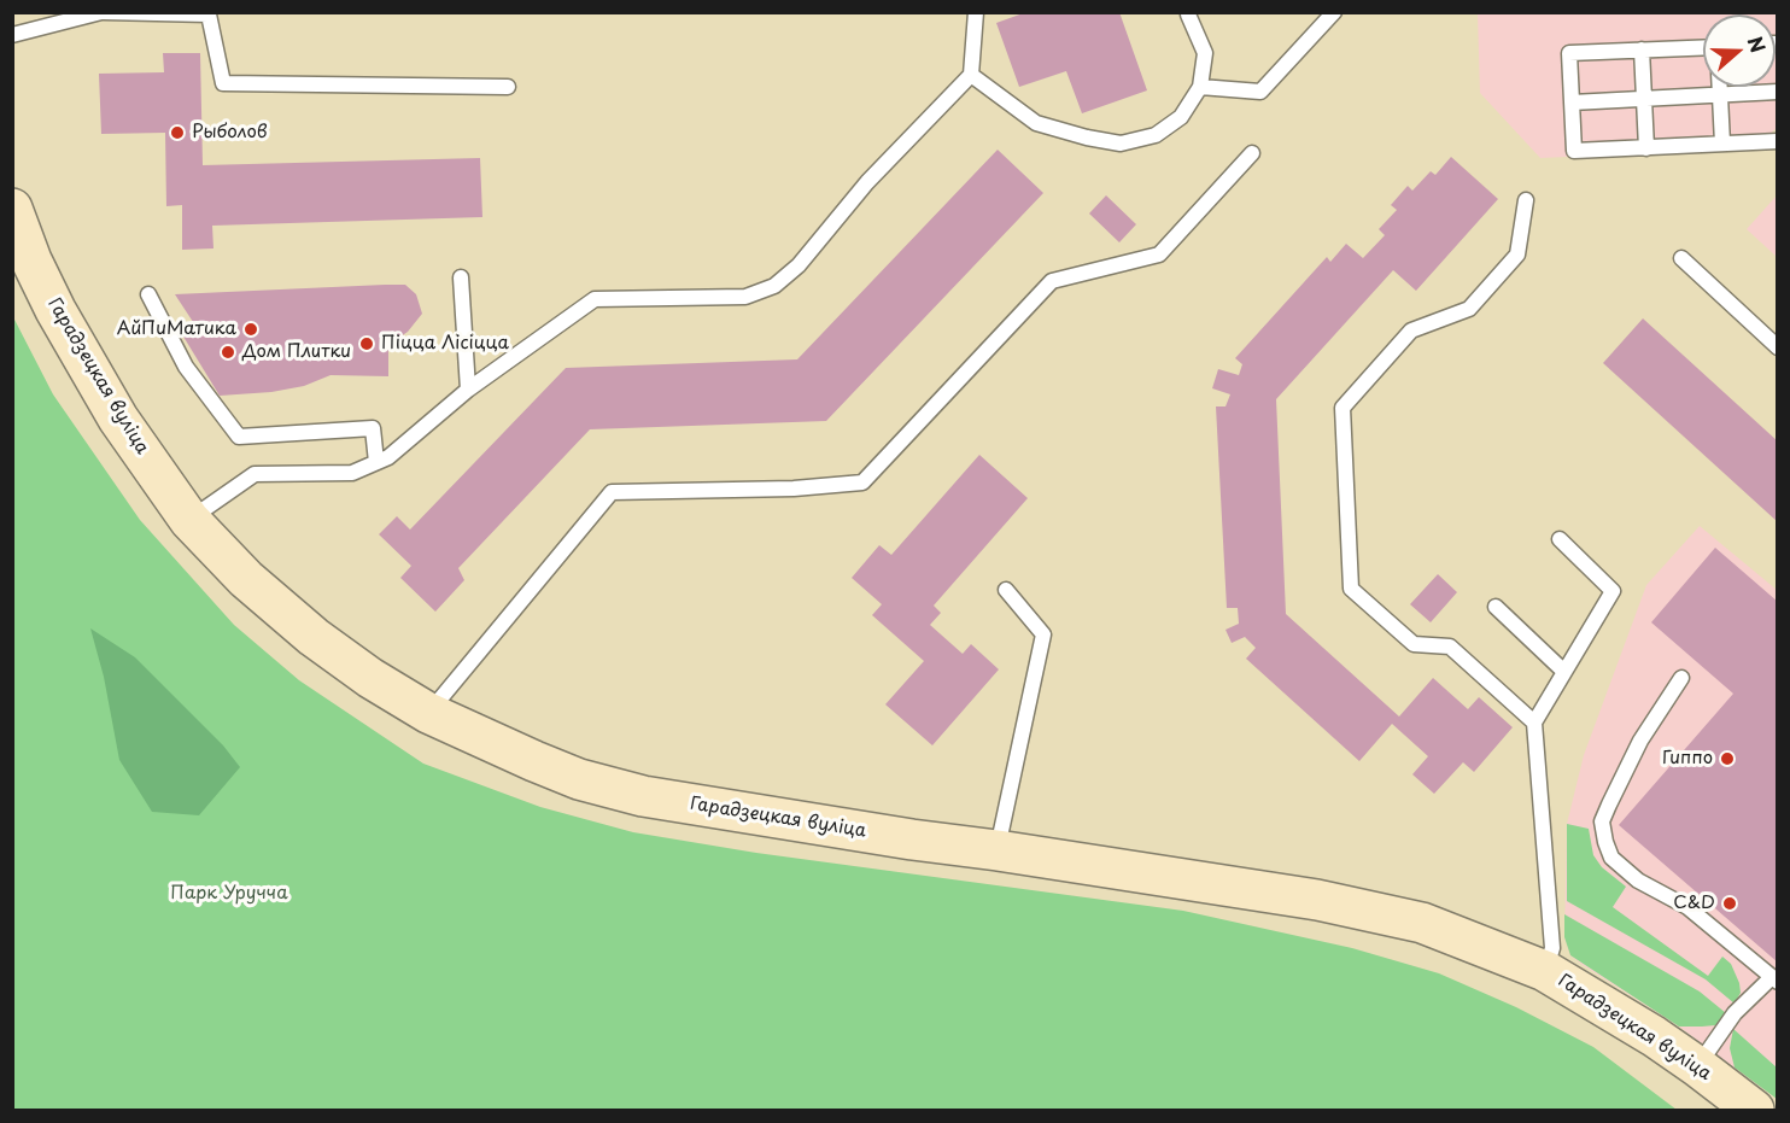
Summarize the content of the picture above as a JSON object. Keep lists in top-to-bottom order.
{
  "streets": {
    "street": ["Гарадзецкая вуліца"]
  },
  "parks": ["Парк Уручча"],
  "places": [
    "Рыболов",
    "АйПиМатика",
    "Піцца Лісіцца",
    "Дом Плитки",
    "Гиппо",
    "C&D"
  ],
  "north": "right"
}
